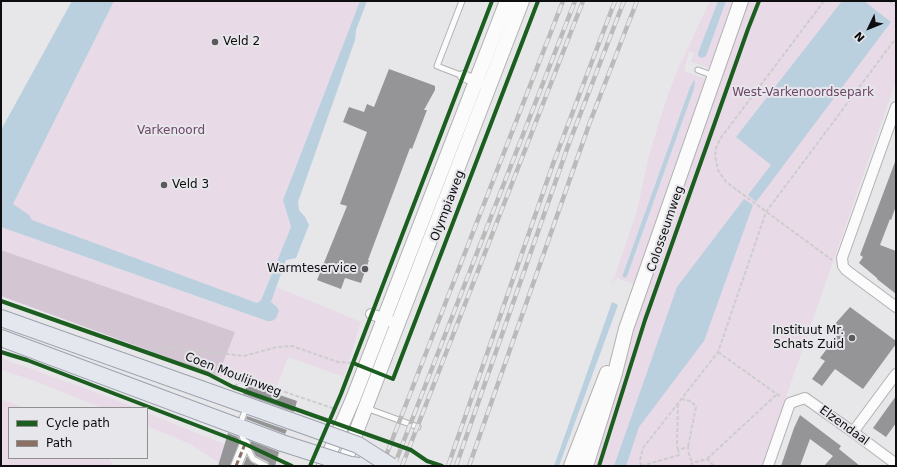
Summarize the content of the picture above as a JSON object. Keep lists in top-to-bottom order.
{
  "streets": {
    "main road": ["Olympiaweg", "Colosseumweg", "Coen Moulijnweg"],
    "street": ["Elzendaal"]
  },
  "parks": ["West-Varkenoordsepark", "Varkenoord"],
  "places": [
    "Veld 2",
    "Veld 3",
    "Warmteservice",
    "Instituut Mr. Schats Zuid"
  ],
  "legend": ["Cycle path", "Path"],
  "north": "bottom left"
}
